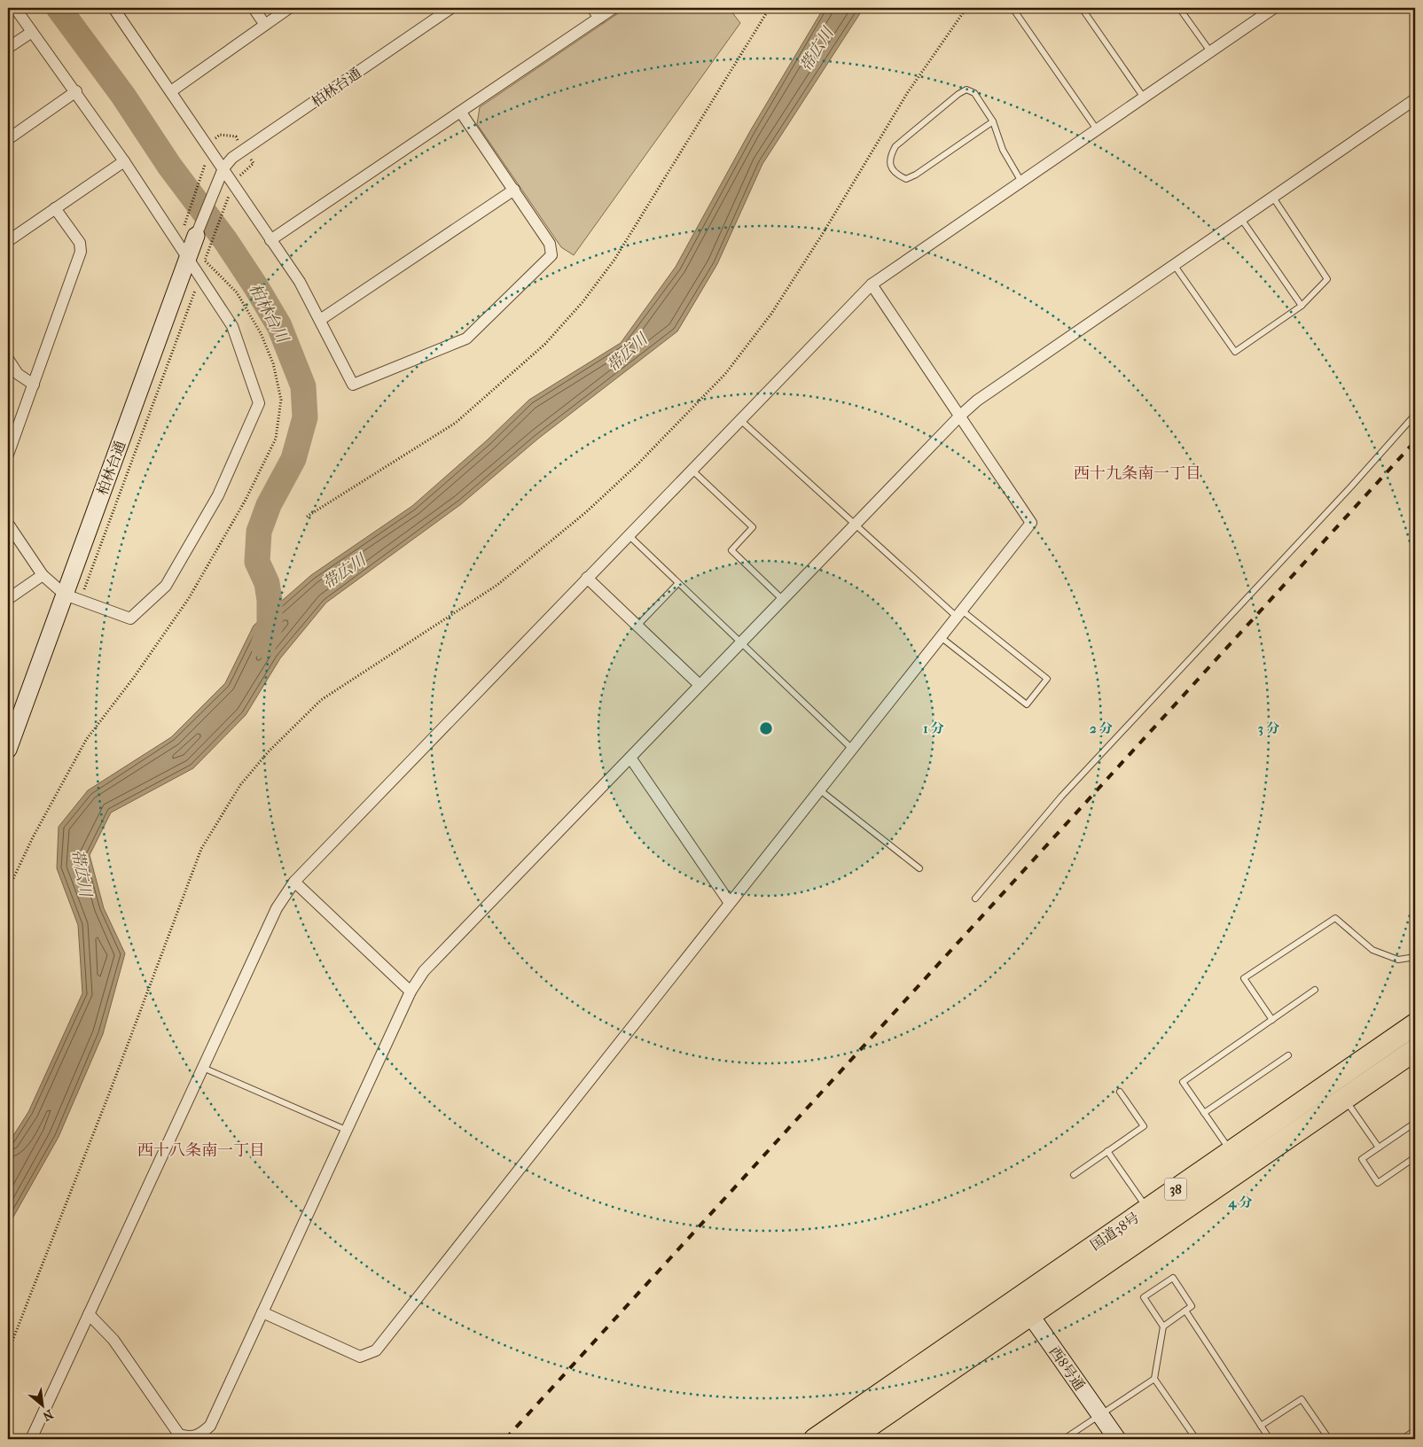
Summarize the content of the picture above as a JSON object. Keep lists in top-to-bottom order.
{
  "streets": {
    "highway": ["38", "国道38号"],
    "street": ["柏林台通", "西8号通"]
  },
  "crossings": [
    ["国道38号", "西8号通"]
  ],
  "districts": ["西十九条南一丁目", "西十八条南一丁目"],
  "water": ["帯広川", "柏林台川"],
  "north": "bottom right",
  "rings": [
    "1 分",
    "2 分",
    "3 分",
    "4 分"
  ]
}
